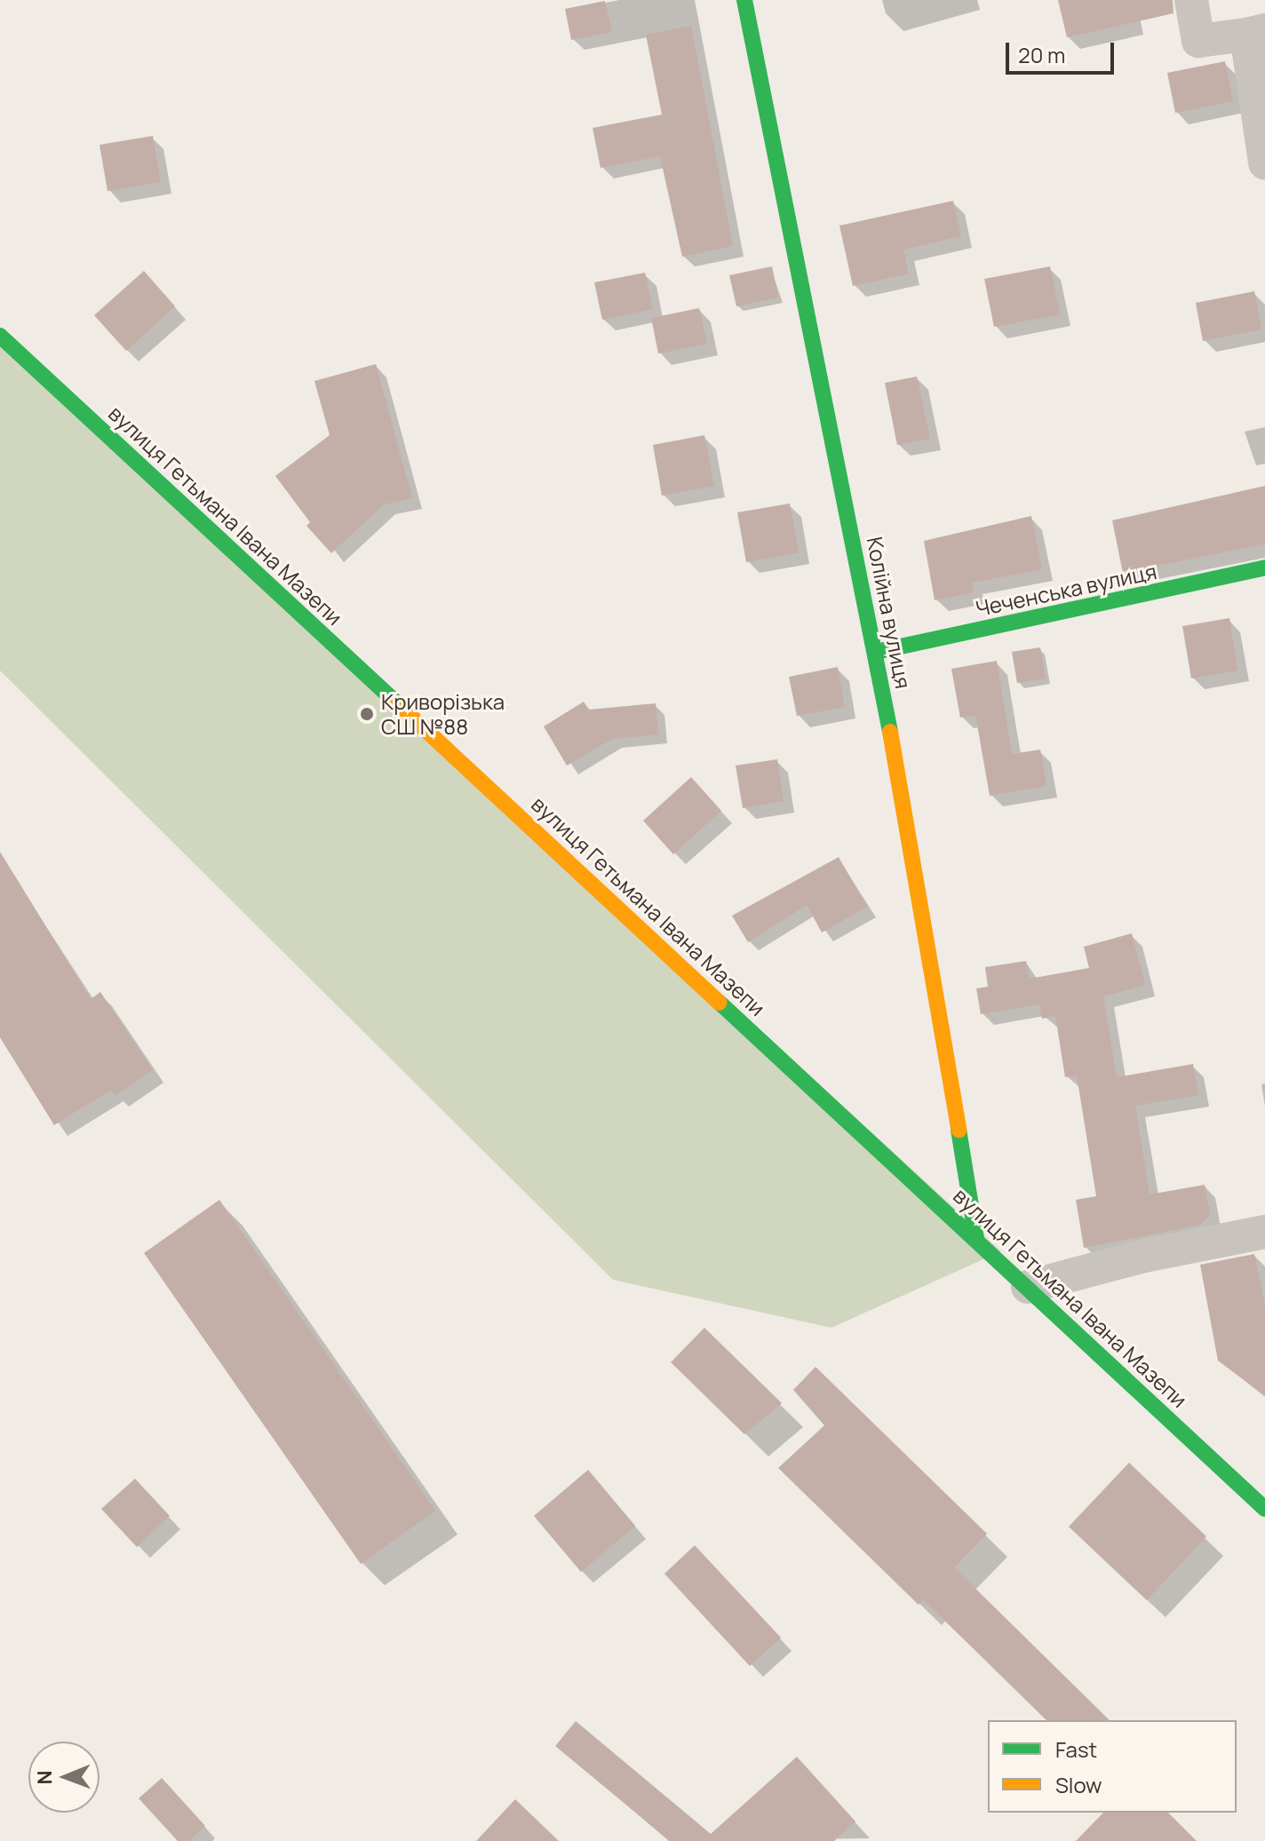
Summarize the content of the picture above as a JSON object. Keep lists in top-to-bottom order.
{
  "streets": {
    "main road": ["вулиця Гетьмана Івана Мазепи", "Чеченська вулиця", "Колійна вулиця"]
  },
  "crossings": [
    ["вулиця Гетьмана Івана Мазепи", "Колійна вулиця"],
    ["Чеченська вулиця", "Колійна вулиця"]
  ],
  "places": ["Криворізька СШ №88"],
  "legend": ["Fast", "Slow"],
  "scale_bar": "20 m",
  "north": "left"
}
